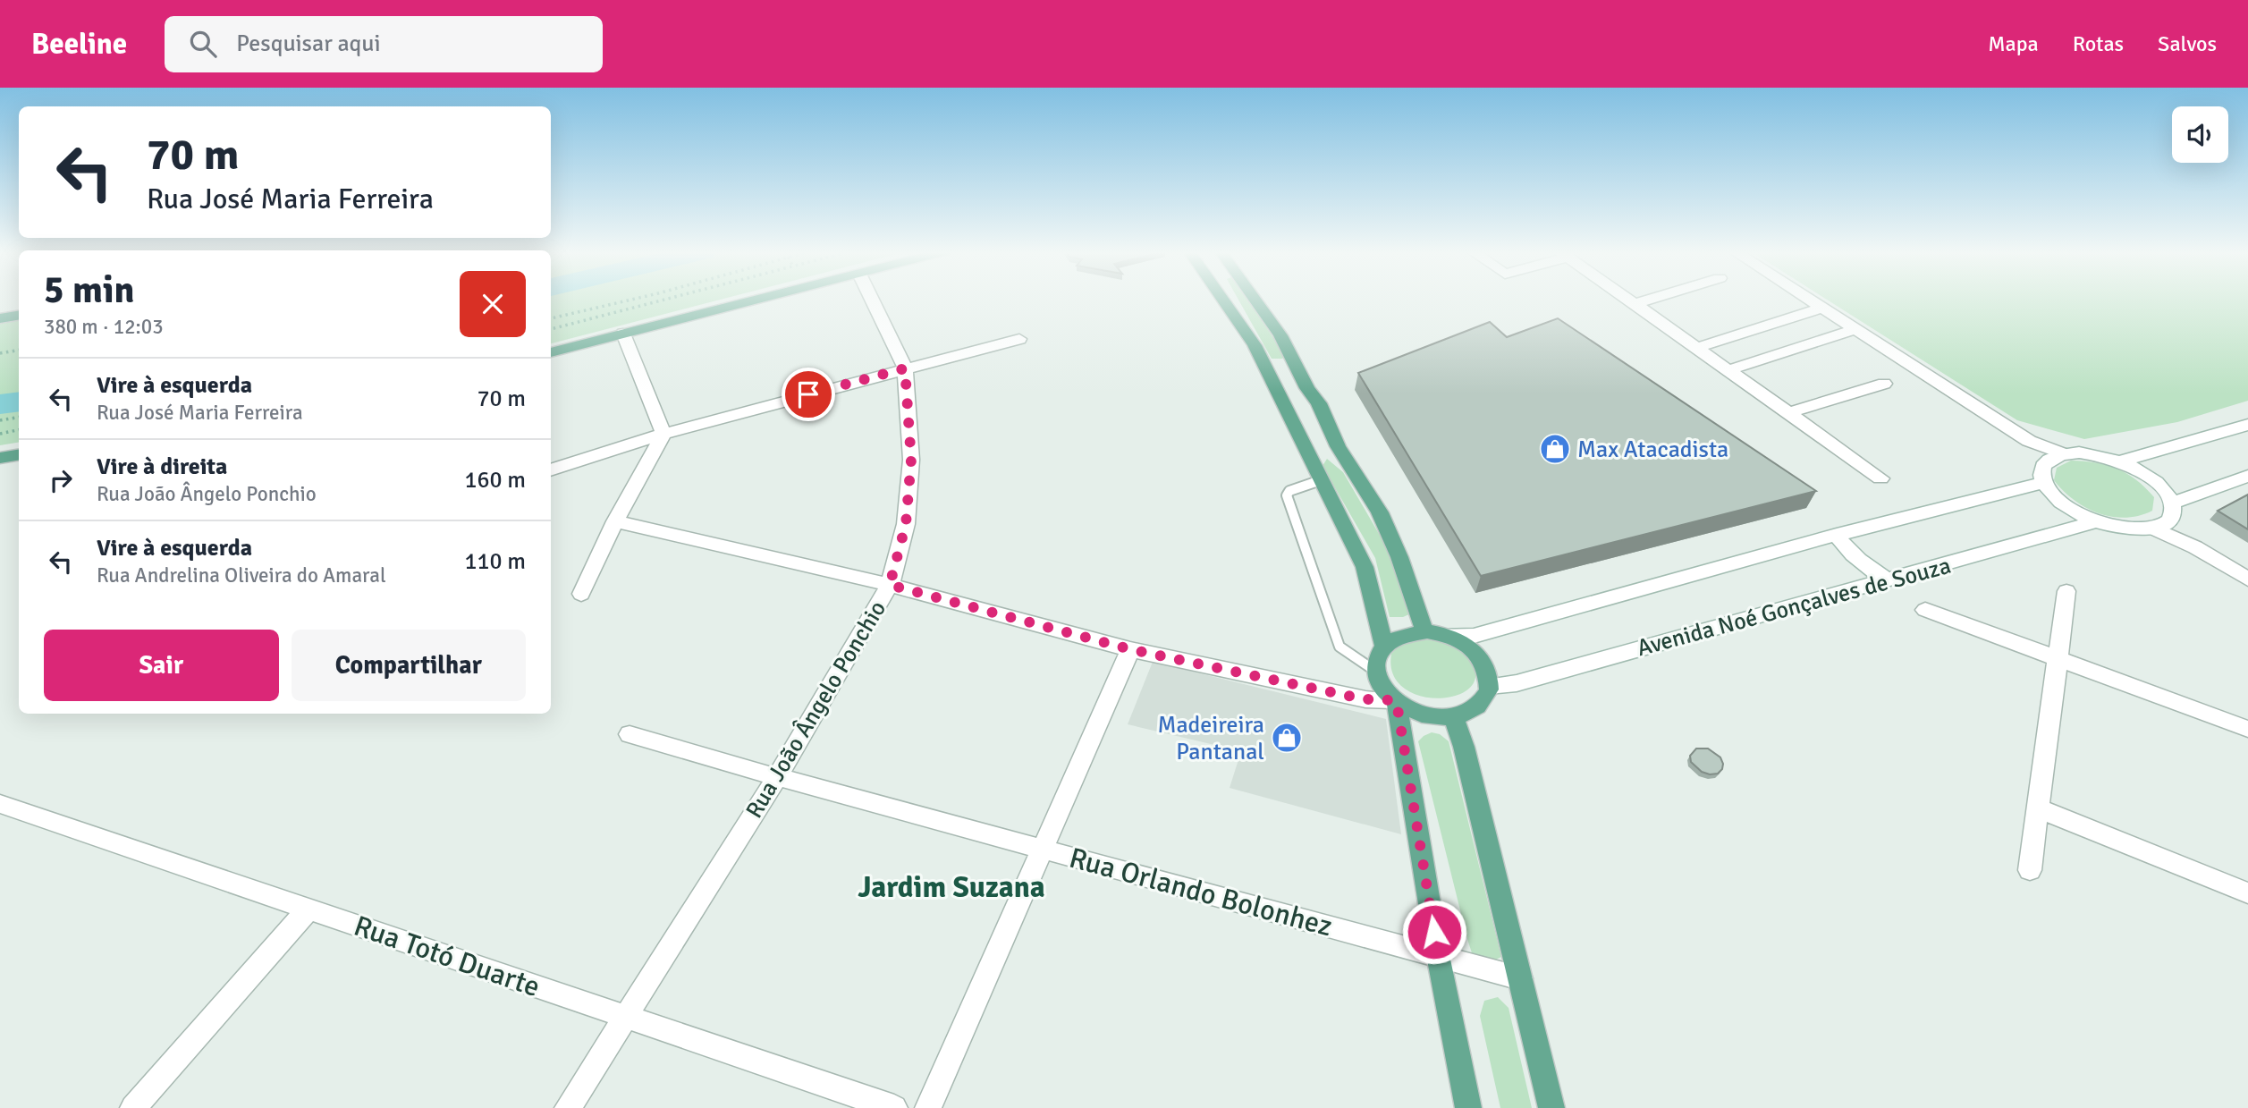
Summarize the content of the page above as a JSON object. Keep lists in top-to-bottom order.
{
  "streets": {
    "street": [
      "Avenida Noé Gonçalves de Souza",
      "Rua João Ângelo Ponchio",
      "Rua Orlando Bolonhez",
      "Rua Totó Duarte"
    ]
  },
  "crossings": [
    ["Rua João Ângelo Ponchio", "Rua Orlando Bolonhez"],
    ["Rua João Ângelo Ponchio", "Rua Totó Duarte"]
  ],
  "districts": ["Jardim Suzana"],
  "places": {
    "shop": ["Max Atacadista", "Madeireira Pantanal"]
  },
  "page": {
    "header": "Beeline",
    "search": "Pesquisar aqui",
    "nav": ["Mapa", "Rotas", "Salvos"],
    "turn": ["70 m", "Rua José Maria Ferreira"],
    "heading": ["5 min", "380 m · 12:03"],
    "list": [
      {
        "name": "Vire à esquerda",
        "note": "Rua José Maria Ferreira",
        "value": "70 m"
      },
      {
        "name": "Vire à direita",
        "note": "Rua João Ângelo Ponchio",
        "value": "160 m"
      },
      {
        "name": "Vire à esquerda",
        "note": "Rua Andrelina Oliveira do Amaral",
        "value": "110 m"
      }
    ],
    "buttons": ["Sair", "Compartilhar"]
  }
}
